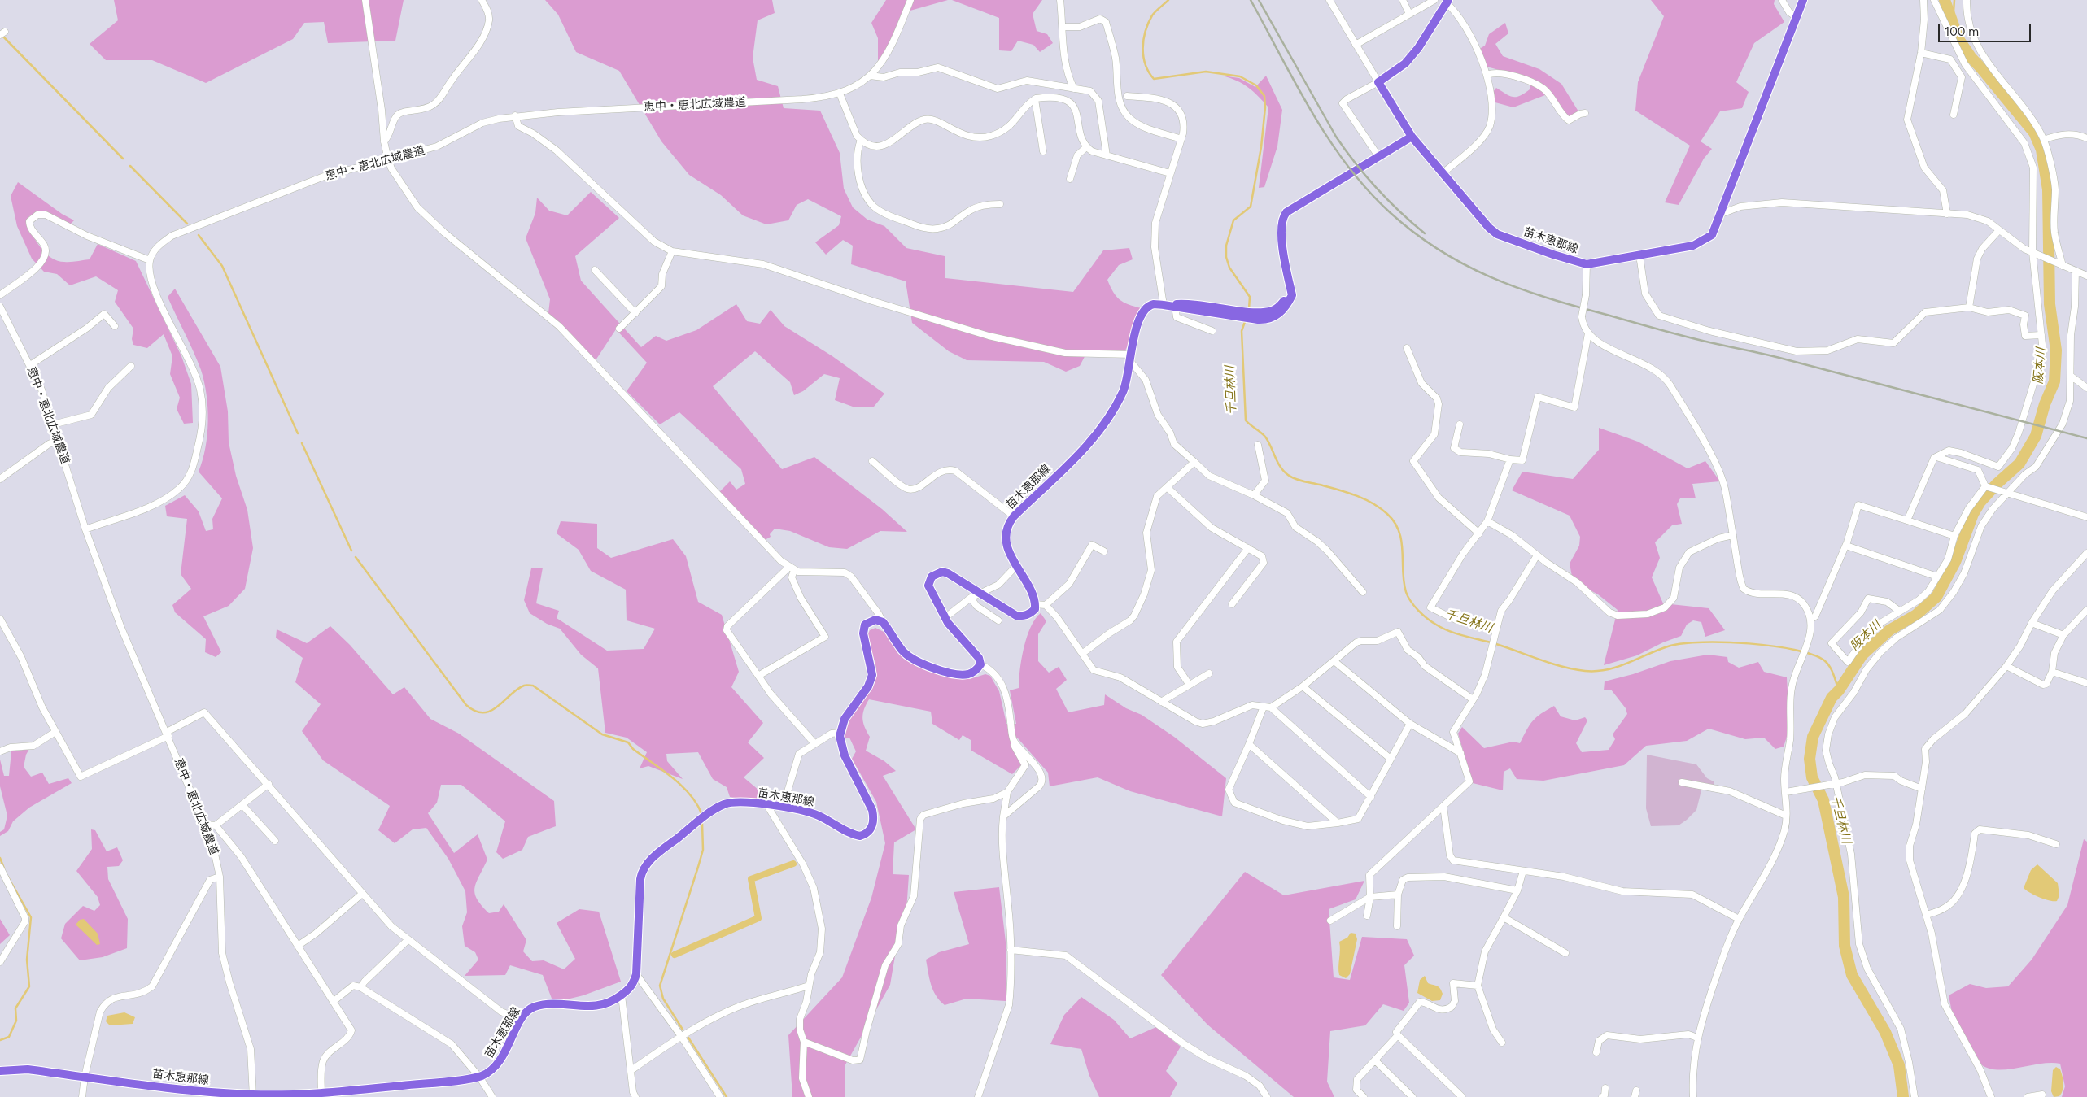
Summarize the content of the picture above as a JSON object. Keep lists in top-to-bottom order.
{
  "streets": {
    "main road": ["苗木恵那線"],
    "street": ["恵中・恵北広域農道"]
  },
  "crossings": [
    ["恵中・恵北広域農道", "苗木恵那線"]
  ],
  "water": ["阪本川", "千旦林川"],
  "scale_bar": "100 m"
}
